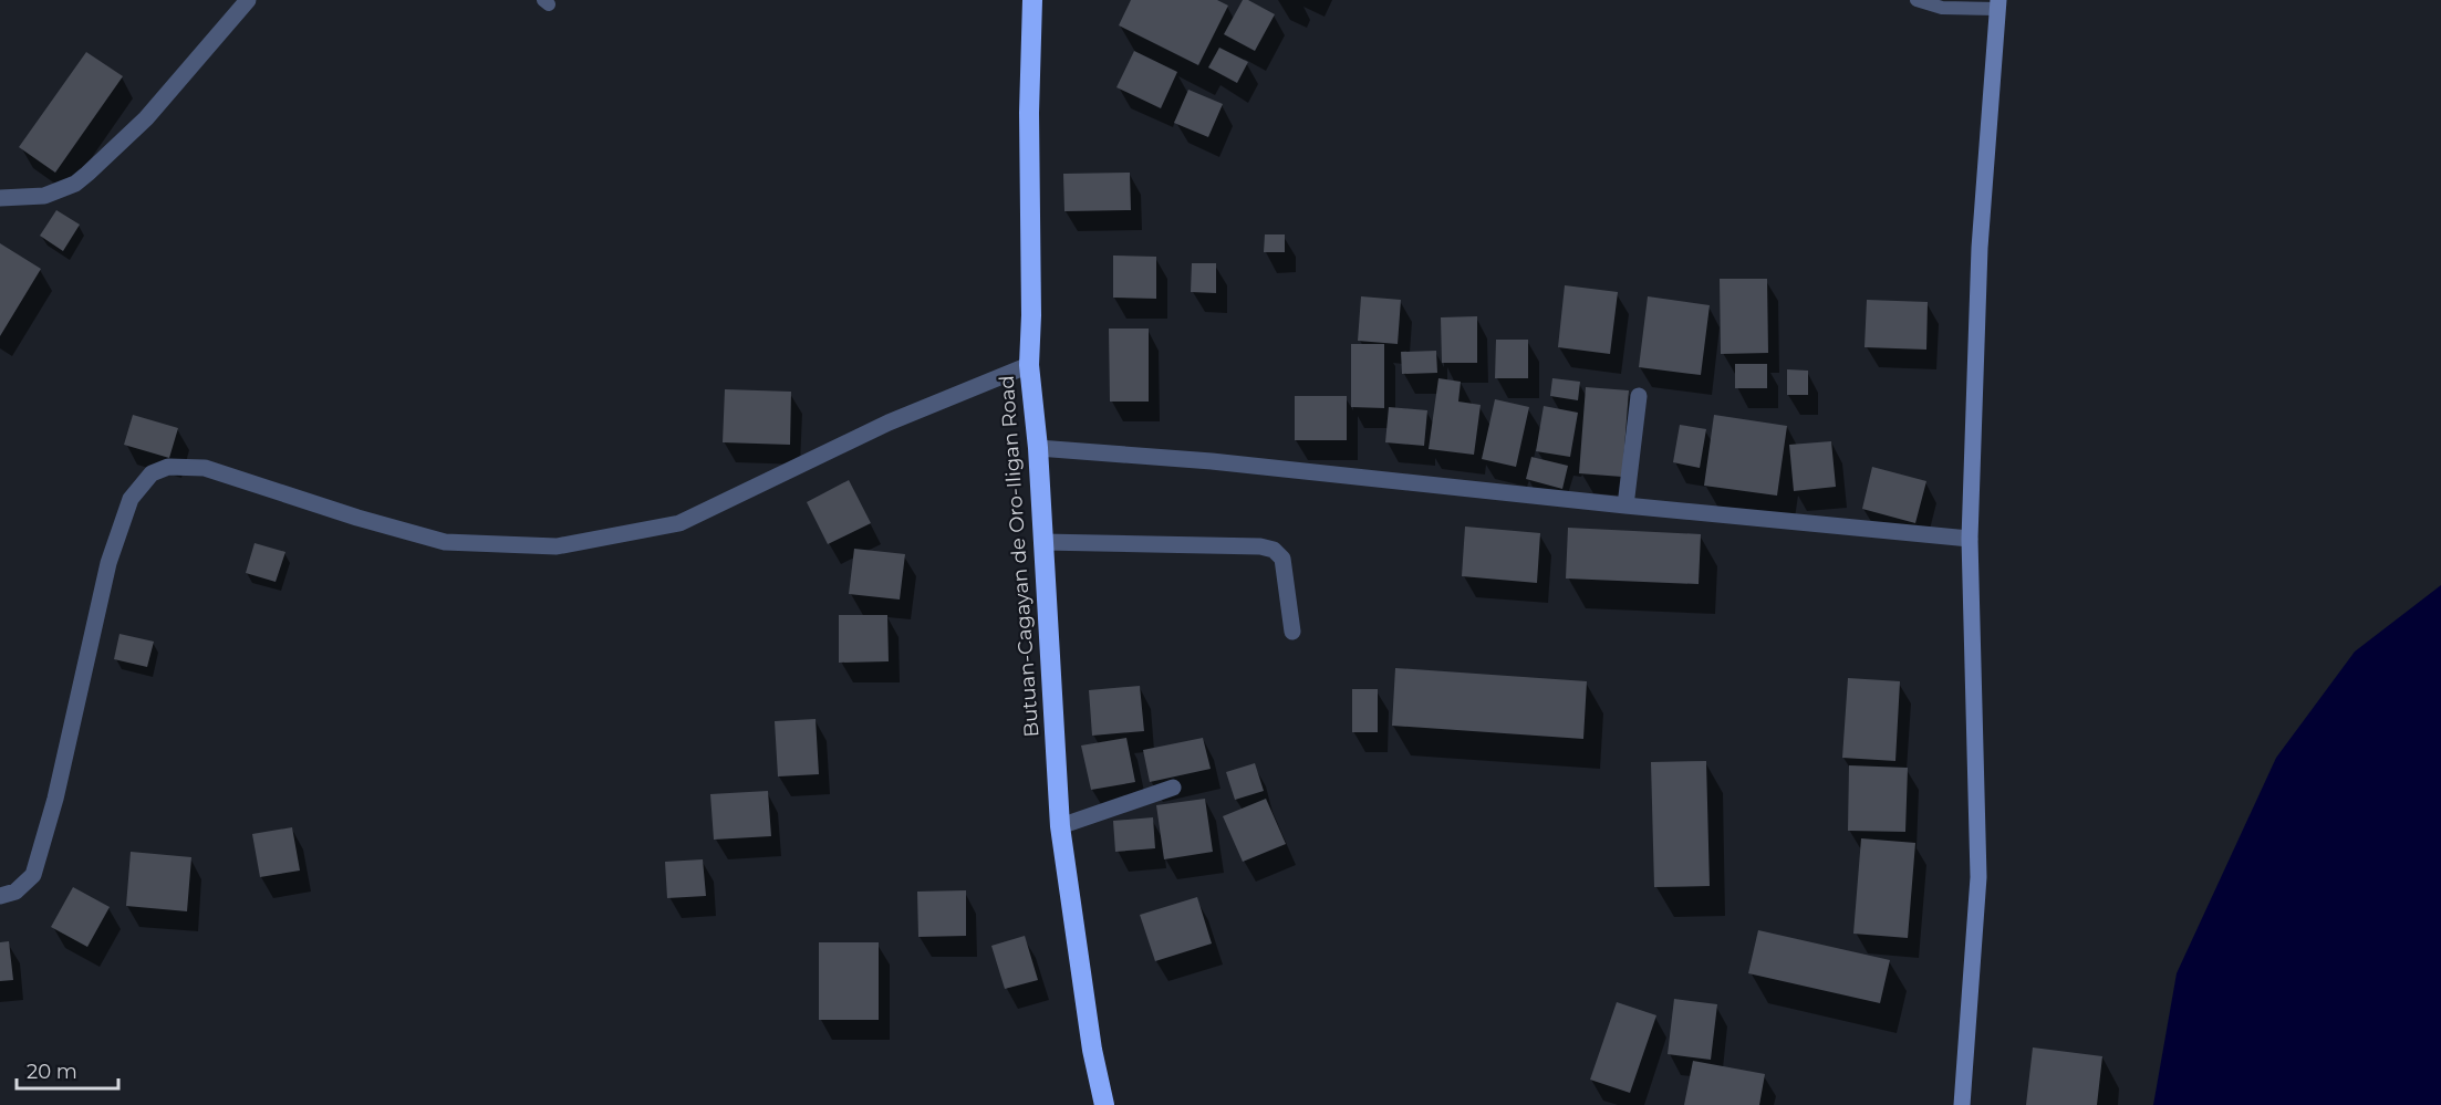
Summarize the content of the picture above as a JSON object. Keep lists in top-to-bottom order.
{
  "streets": {
    "highway": ["Butuan-Cagayan de Oro-Iligan Road"]
  },
  "scale_bar": "20 m"
}
